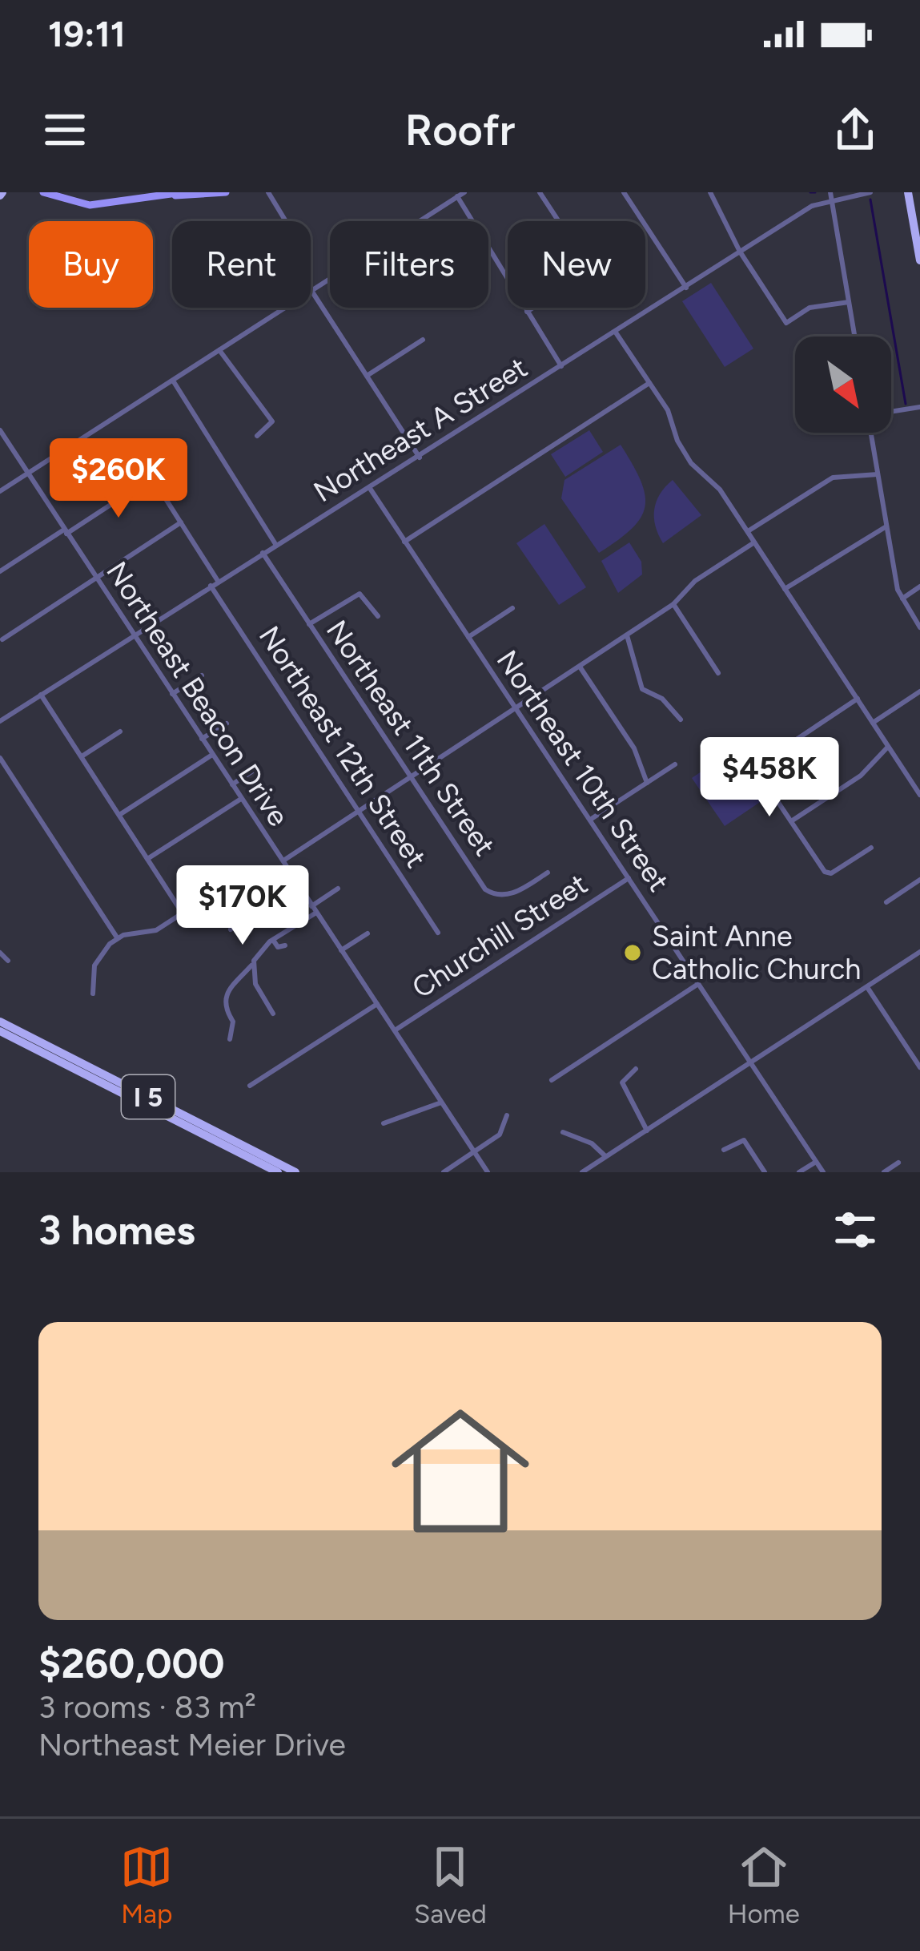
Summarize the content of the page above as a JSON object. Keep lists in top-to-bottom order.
{
  "streets": {
    "highway": ["I 5"],
    "street": [
      "Northeast A Street",
      "Northeast Beacon Drive",
      "Northeast 11th Street",
      "Northeast 12th Street",
      "Northeast 10th Street",
      "Churchill Street"
    ]
  },
  "crossings": [
    ["Northeast A Street", "Northeast Beacon Drive"],
    ["Northeast A Street", "Northeast 11th Street"],
    ["Northeast A Street", "Northeast 12th Street"],
    ["Northeast A Street", "Northeast 10th Street"],
    ["Northeast Beacon Drive", "Churchill Street"],
    ["Northeast 10th Street", "Churchill Street"]
  ],
  "places": ["Saint Anne Catholic Church"],
  "north": "bottom right",
  "page": {
    "status": "19:11",
    "header": "Roofr",
    "chip": [
      "Buy",
      "Rent",
      "Filters",
      "New"
    ],
    "price": ["$260K", "$458K", "$170K"],
    "heading": "3 homes",
    "list": [
      {
        "name": "$260,000",
        "note": "3 rooms · 83 m² · Northeast Meier Drive"
      }
    ],
    "tabs": ["Map", "Saved", "Home"]
  }
}
